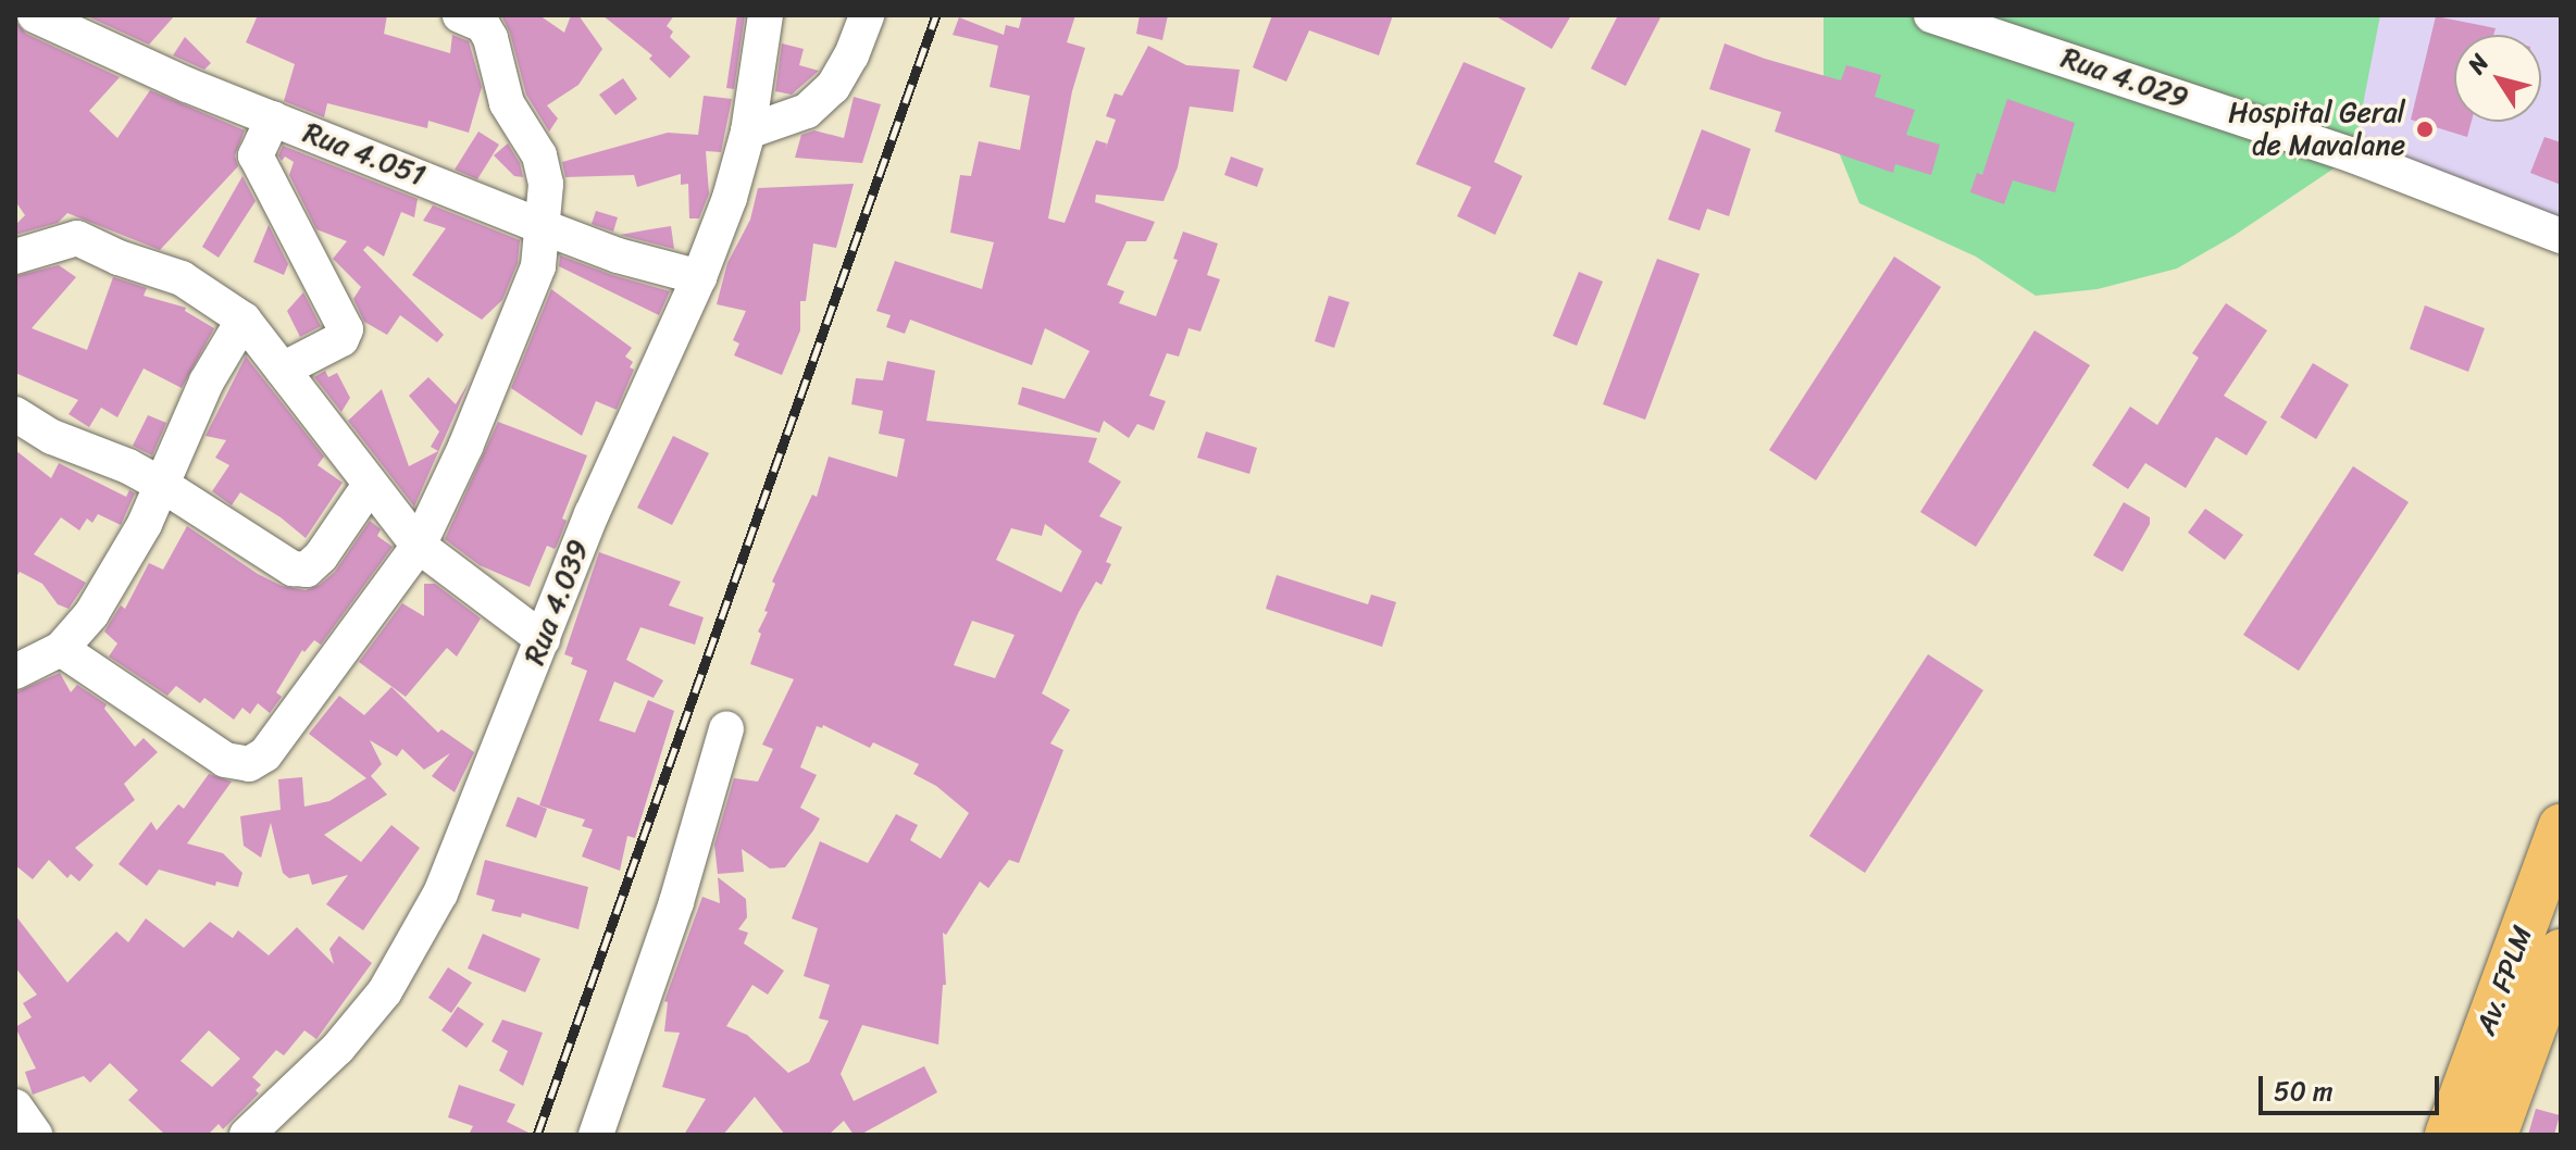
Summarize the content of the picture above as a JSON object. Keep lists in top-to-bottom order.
{
  "streets": {
    "main road": ["Av. FPLM"],
    "street": ["Rua 4.029", "Rua 4.051", "Rua 4.039"]
  },
  "crossings": [
    ["Rua 4.051", "Rua 4.039"]
  ],
  "places": ["Hospital Geral de Mavalane"],
  "scale_bar": "50 m",
  "north": "top left"
}
